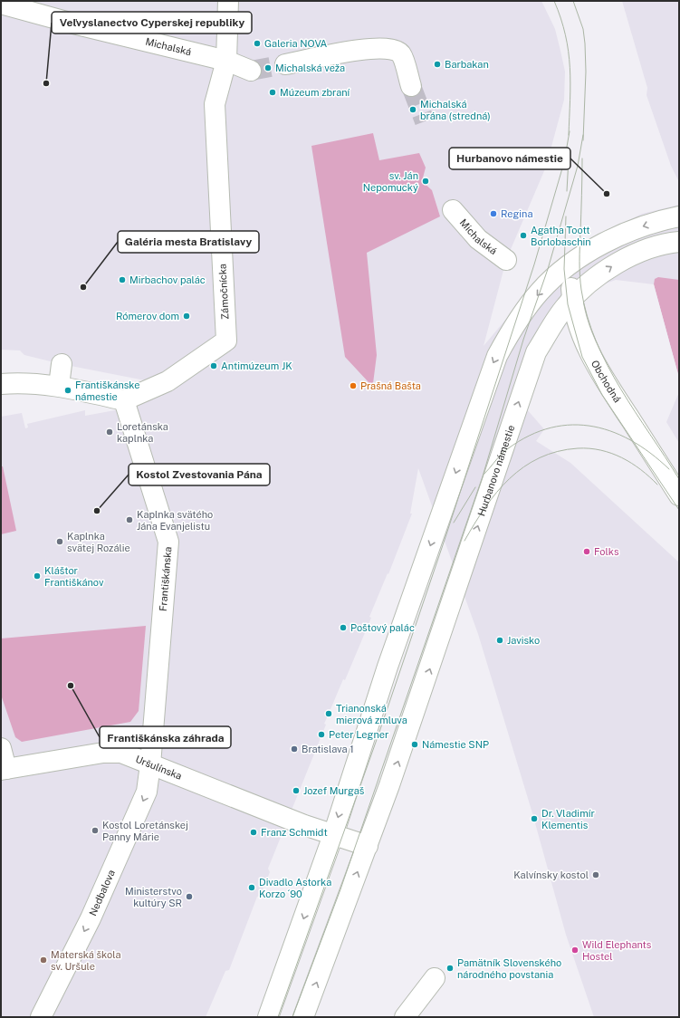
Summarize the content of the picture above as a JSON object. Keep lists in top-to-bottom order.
{
  "streets": {
    "street": [
      "Michalská",
      "Zámočnícka",
      "Obchodná",
      "Hurbanovo námestie",
      "Františkánska",
      "Uršulínska",
      "Nedbalova"
    ]
  },
  "crossings": [
    ["Michalská", "Zámočnícka"],
    ["Zámočnícka", "Františkánska"],
    ["Obchodná", "Hurbanovo námestie"],
    ["Františkánska", "Uršulínska"],
    ["Františkánska", "Nedbalova"],
    ["Uršulínska", "Nedbalova"]
  ],
  "one_way": ["Nedbalova"],
  "places": [
    "Galeria NOVA",
    "Barbakan",
    "Michalská veža",
    "Veľvyslanectvo Cyperskej republiky",
    "Múzeum zbraní",
    "Michalská brána (stredná)",
    "sv. Ján Nepomucký",
    "Hurbanovo námestie",
    "Regina",
    "Agatha Toott Borlobaschin",
    "Mirbachov palác",
    "Galéria mesta Bratislavy",
    "Rómerov dom",
    "Antimúzeum JK",
    "Prašná Bašta",
    "Františkánske námestie",
    "Loretánska kaplnka",
    "Kostol Zvestovania Pána",
    "Kaplnka svätého Jána Evanjelistu",
    "Kaplnka svätej Rozálie",
    "Folks",
    "Kláštor Františkánov",
    "Poštový palác",
    "Javisko",
    "Františkánska záhrada",
    "Trianonská mierová zmluva",
    "Peter Legner",
    "Námestie SNP",
    "Bratislava 1",
    "Jozef Murgaš",
    "Dr. Vladimír Klementis",
    "Kostol Loretánskej Panny Márie",
    "Franz Schmidt",
    "Kalvínsky kostol",
    "Divadlo Astorka Korzo ´90",
    "Ministerstvo kultúry SR",
    "Wild Elephants Hostel",
    "Materská škola sv. Uršule",
    "Pamätník Slovenského národného povstania"
  ]
}
